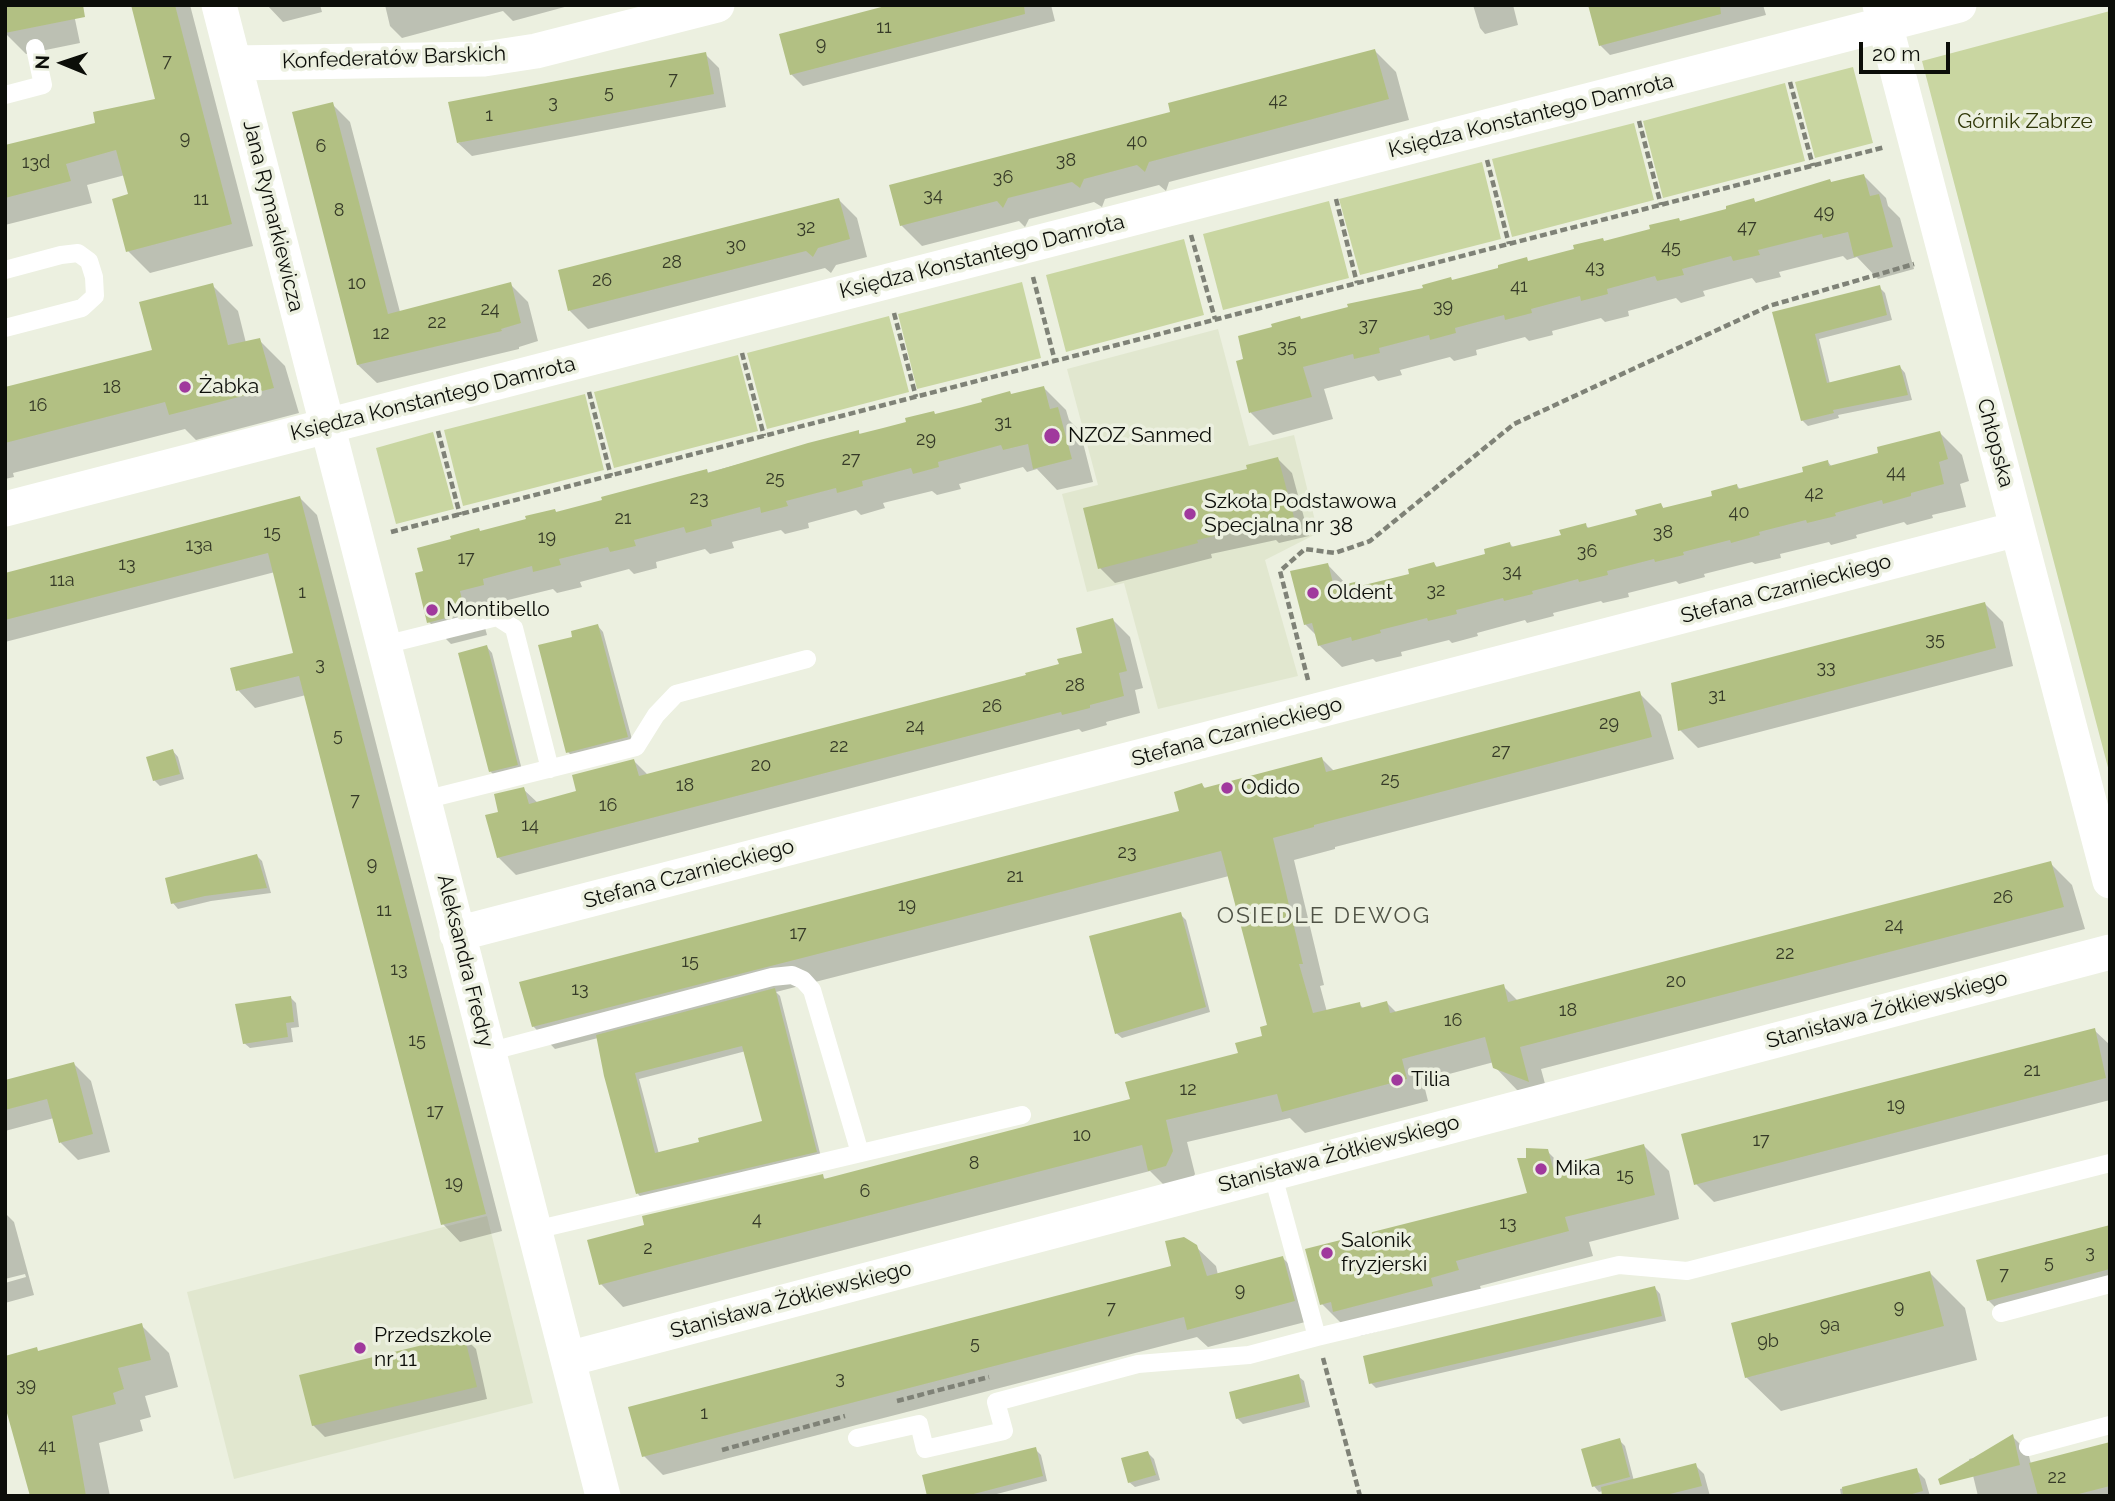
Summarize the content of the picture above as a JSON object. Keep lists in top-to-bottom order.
{
  "streets": {
    "street": [
      "Konfederatów Barskich",
      "Księdza Konstantego Damrota",
      "Jana Rymarkiewicza",
      "Chłopska",
      "Stefana Czarnieckiego",
      "Aleksandra Fredry",
      "Stanisława Żółkiewskiego"
    ]
  },
  "crossings": [
    ["Konfederatów Barskich", "Jana Rymarkiewicza"],
    ["Księdza Konstantego Damrota", "Jana Rymarkiewicza"],
    ["Księdza Konstantego Damrota", "Chłopska"],
    ["Księdza Konstantego Damrota", "Aleksandra Fredry"],
    ["Jana Rymarkiewicza", "Aleksandra Fredry"],
    ["Chłopska", "Stefana Czarnieckiego"],
    ["Stefana Czarnieckiego", "Aleksandra Fredry"],
    ["Aleksandra Fredry", "Stanisława Żółkiewskiego"]
  ],
  "districts": ["OSIEDLE DEWOG"],
  "parks": ["Górnik Zabrze"],
  "places": [
    "Żabka",
    "NZOZ Sanmed",
    "Szkoła Podstawowa Specjalna nr 38",
    "Oldent",
    "Montibello",
    "Odido",
    "Tilia",
    "Mika",
    "Salonik fryzjerski",
    "Przedszkole nr 11"
  ],
  "house_numbers": [
    "11",
    "9",
    "7",
    "7",
    "5",
    "42",
    "3",
    "1",
    "9",
    "40",
    "6",
    "38",
    "13d",
    "36",
    "34",
    "11",
    "8",
    "49",
    "32",
    "47",
    "30",
    "45",
    "28",
    "43",
    "26",
    "10",
    "41",
    "39",
    "24",
    "22",
    "37",
    "12",
    "35",
    "18",
    "16",
    "31",
    "29",
    "27",
    "44",
    "25",
    "42",
    "23",
    "40",
    "21",
    "15",
    "38",
    "19",
    "13a",
    "36",
    "17",
    "13",
    "34",
    "11a",
    "32",
    "1",
    "35",
    "3",
    "33",
    "28",
    "31",
    "26",
    "29",
    "24",
    "5",
    "22",
    "27",
    "20",
    "25",
    "18",
    "7",
    "16",
    "14",
    "23",
    "9",
    "21",
    "26",
    "19",
    "11",
    "24",
    "17",
    "22",
    "15",
    "13",
    "20",
    "13",
    "18",
    "16",
    "15",
    "21",
    "12",
    "19",
    "17",
    "10",
    "17",
    "8",
    "15",
    "19",
    "6",
    "4",
    "13",
    "2",
    "3",
    "5",
    "7",
    "9",
    "9",
    "7",
    "9a",
    "9b",
    "5",
    "3",
    "39",
    "1",
    "41",
    "22"
  ],
  "scale_bar": "20 m",
  "north": "left"
}
